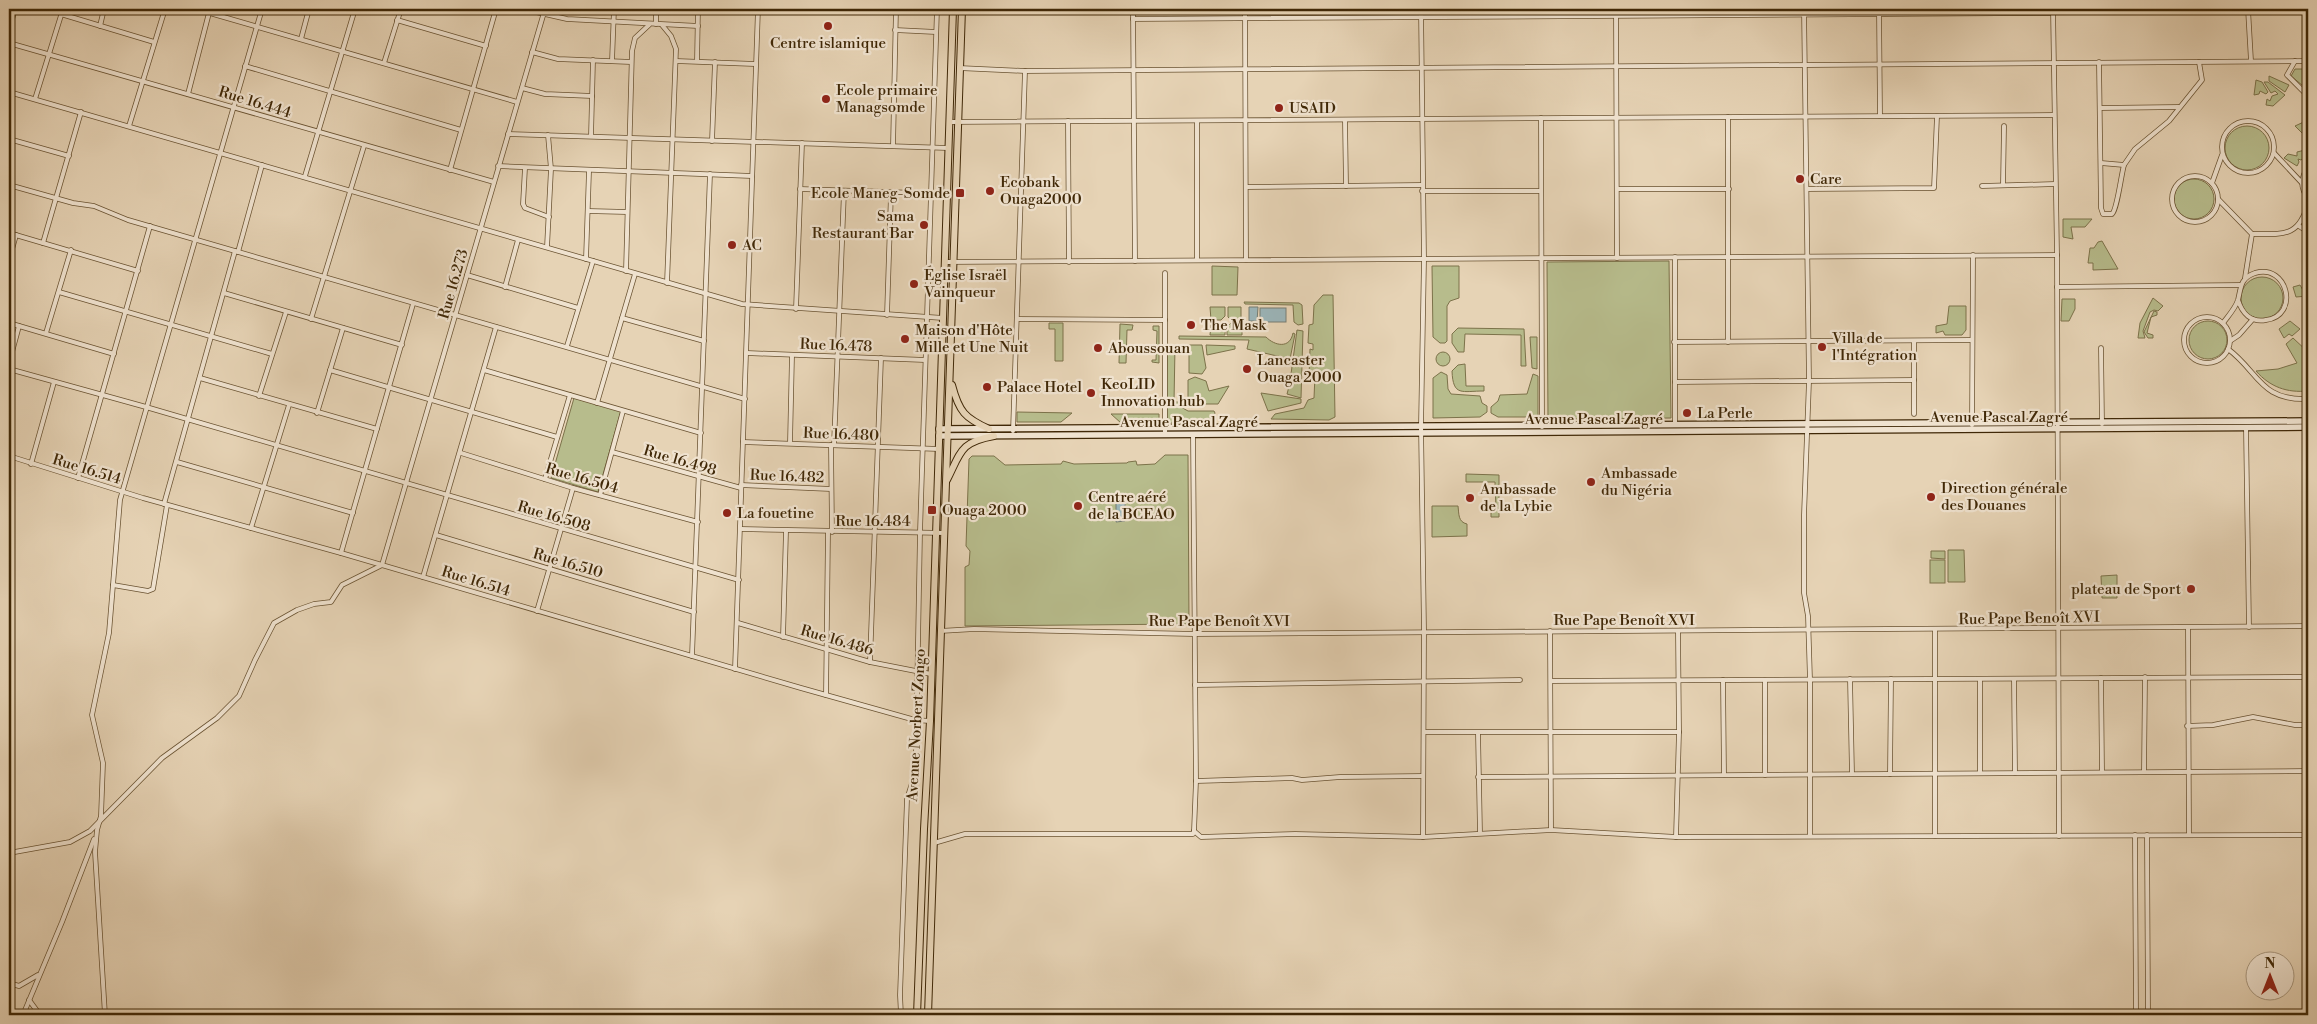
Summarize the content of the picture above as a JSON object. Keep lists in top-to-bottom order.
{
  "streets": {
    "main road": ["Avenue Pascal Zagré", "Avenue Norbert Zongo"],
    "street": [
      "Rue 16.444",
      "Rue 16.273",
      "Rue 16.478",
      "Rue 16.480",
      "Rue 16.498",
      "Rue 16.514",
      "Rue 16.482",
      "Rue 16.504",
      "Rue 16.508",
      "Rue 16.484",
      "Rue 16.510",
      "Rue Pape Benoît XVI",
      "Rue 16.486"
    ]
  },
  "crossings": [
    ["Rue 16.444", "Rue 16.273"],
    ["Rue 16.273", "Rue 16.514"],
    ["Rue 16.273", "Rue 16.508"],
    ["Avenue Pascal Zagré", "Avenue Norbert Zongo"],
    ["Rue 16.480", "Avenue Norbert Zongo"],
    ["Rue 16.498", "Rue 16.482"],
    ["Rue 16.514", "Avenue Norbert Zongo"],
    ["Rue 16.484", "Avenue Norbert Zongo"],
    ["Rue Pape Benoît XVI", "Avenue Norbert Zongo"],
    ["Rue 16.486", "Avenue Norbert Zongo"]
  ],
  "places": {
    "other": [
      "Centre islamique",
      "Ecole primaire Managsomde",
      "USAID",
      "Care",
      "Ecobank Ouaga2000",
      "Sama Restaurant Bar",
      "AC",
      "Église Israël Vainqueur",
      "The Mask",
      "Maison d'Hôte Mille et Une Nuit",
      "Villa de l'Intégration",
      "Aboussouan",
      "Lancaster Ouaga 2000",
      "Palace Hotel",
      "KeoLID Innovation hub",
      "La Perle",
      "Ambassade du Nigéria",
      "Direction générale des Douanes",
      "Ambassade de la Lybie",
      "Centre aéré de la BCEAO",
      "La fouetine",
      "plateau de Sport"
    ],
    "transit": ["Ecole Maneg-Somde", "Ouaga 2000"]
  },
  "north": "top"
}
